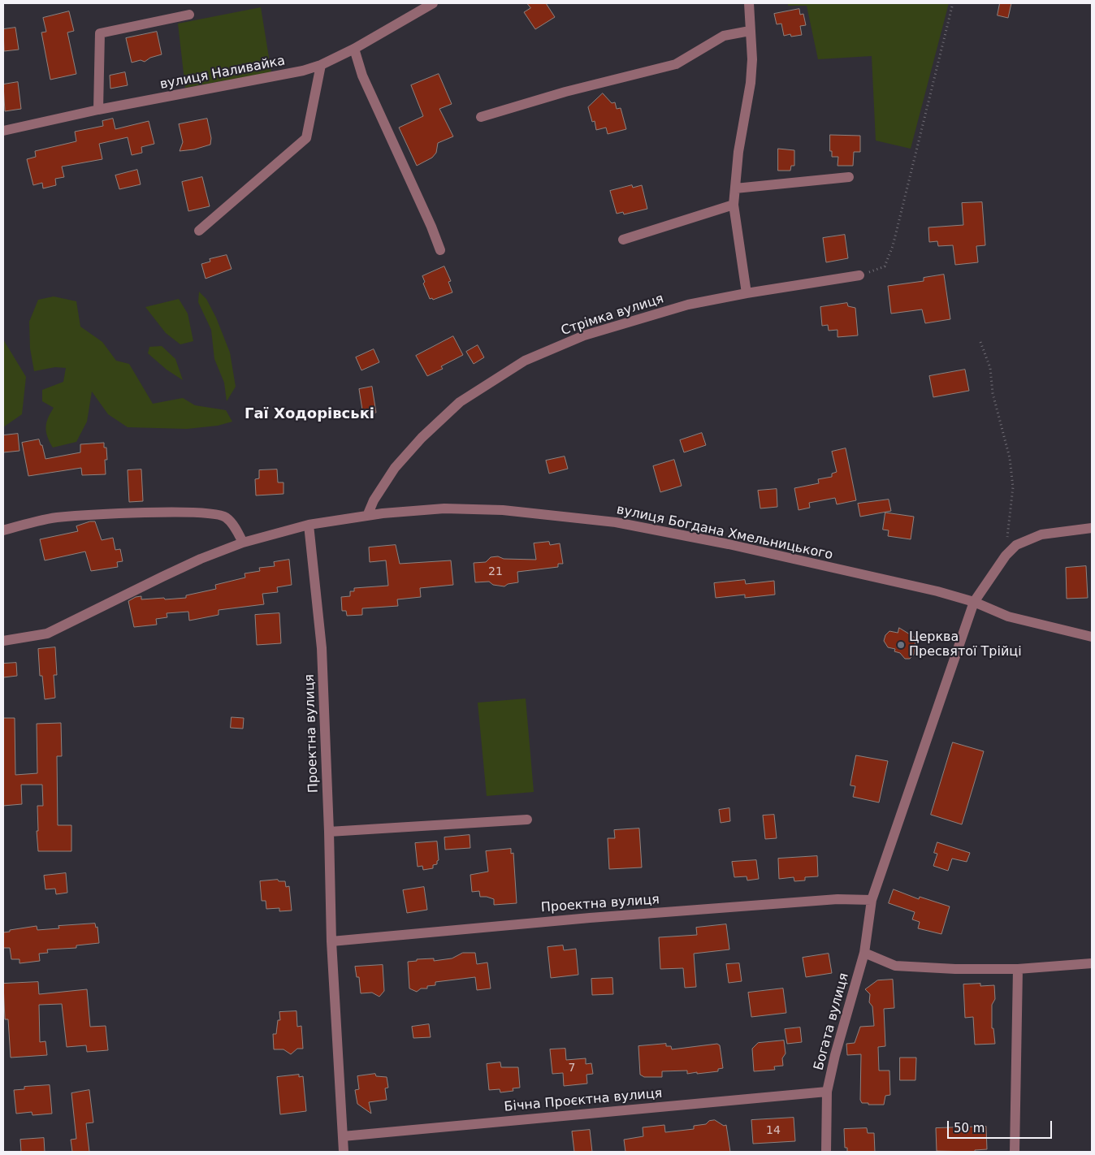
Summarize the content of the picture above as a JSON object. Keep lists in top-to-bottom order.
{
  "streets": {
    "street": [
      "вулиця Наливайка",
      "Стрімка вулиця",
      "вулиця Богдана Хмельницького",
      "Проектна вулиця",
      "Богата вулиця",
      "Бічна Проєктна вулиця"
    ]
  },
  "crossings": [
    ["Стрімка вулиця", "вулиця Богдана Хмельницького"],
    ["вулиця Богдана Хмельницького", "Проектна вулиця"],
    ["вулиця Богдана Хмельницького", "Богата вулиця"],
    ["Проектна вулиця", "Богата вулиця"],
    ["Проектна вулиця", "Бічна Проєктна вулиця"],
    ["Богата вулиця", "Бічна Проєктна вулиця"]
  ],
  "districts": ["Гаї Ходорівські"],
  "places": ["Церква Пресвятої Трійці"],
  "house_numbers": ["21", "7", "14"],
  "scale_bar": "50 m"
}
